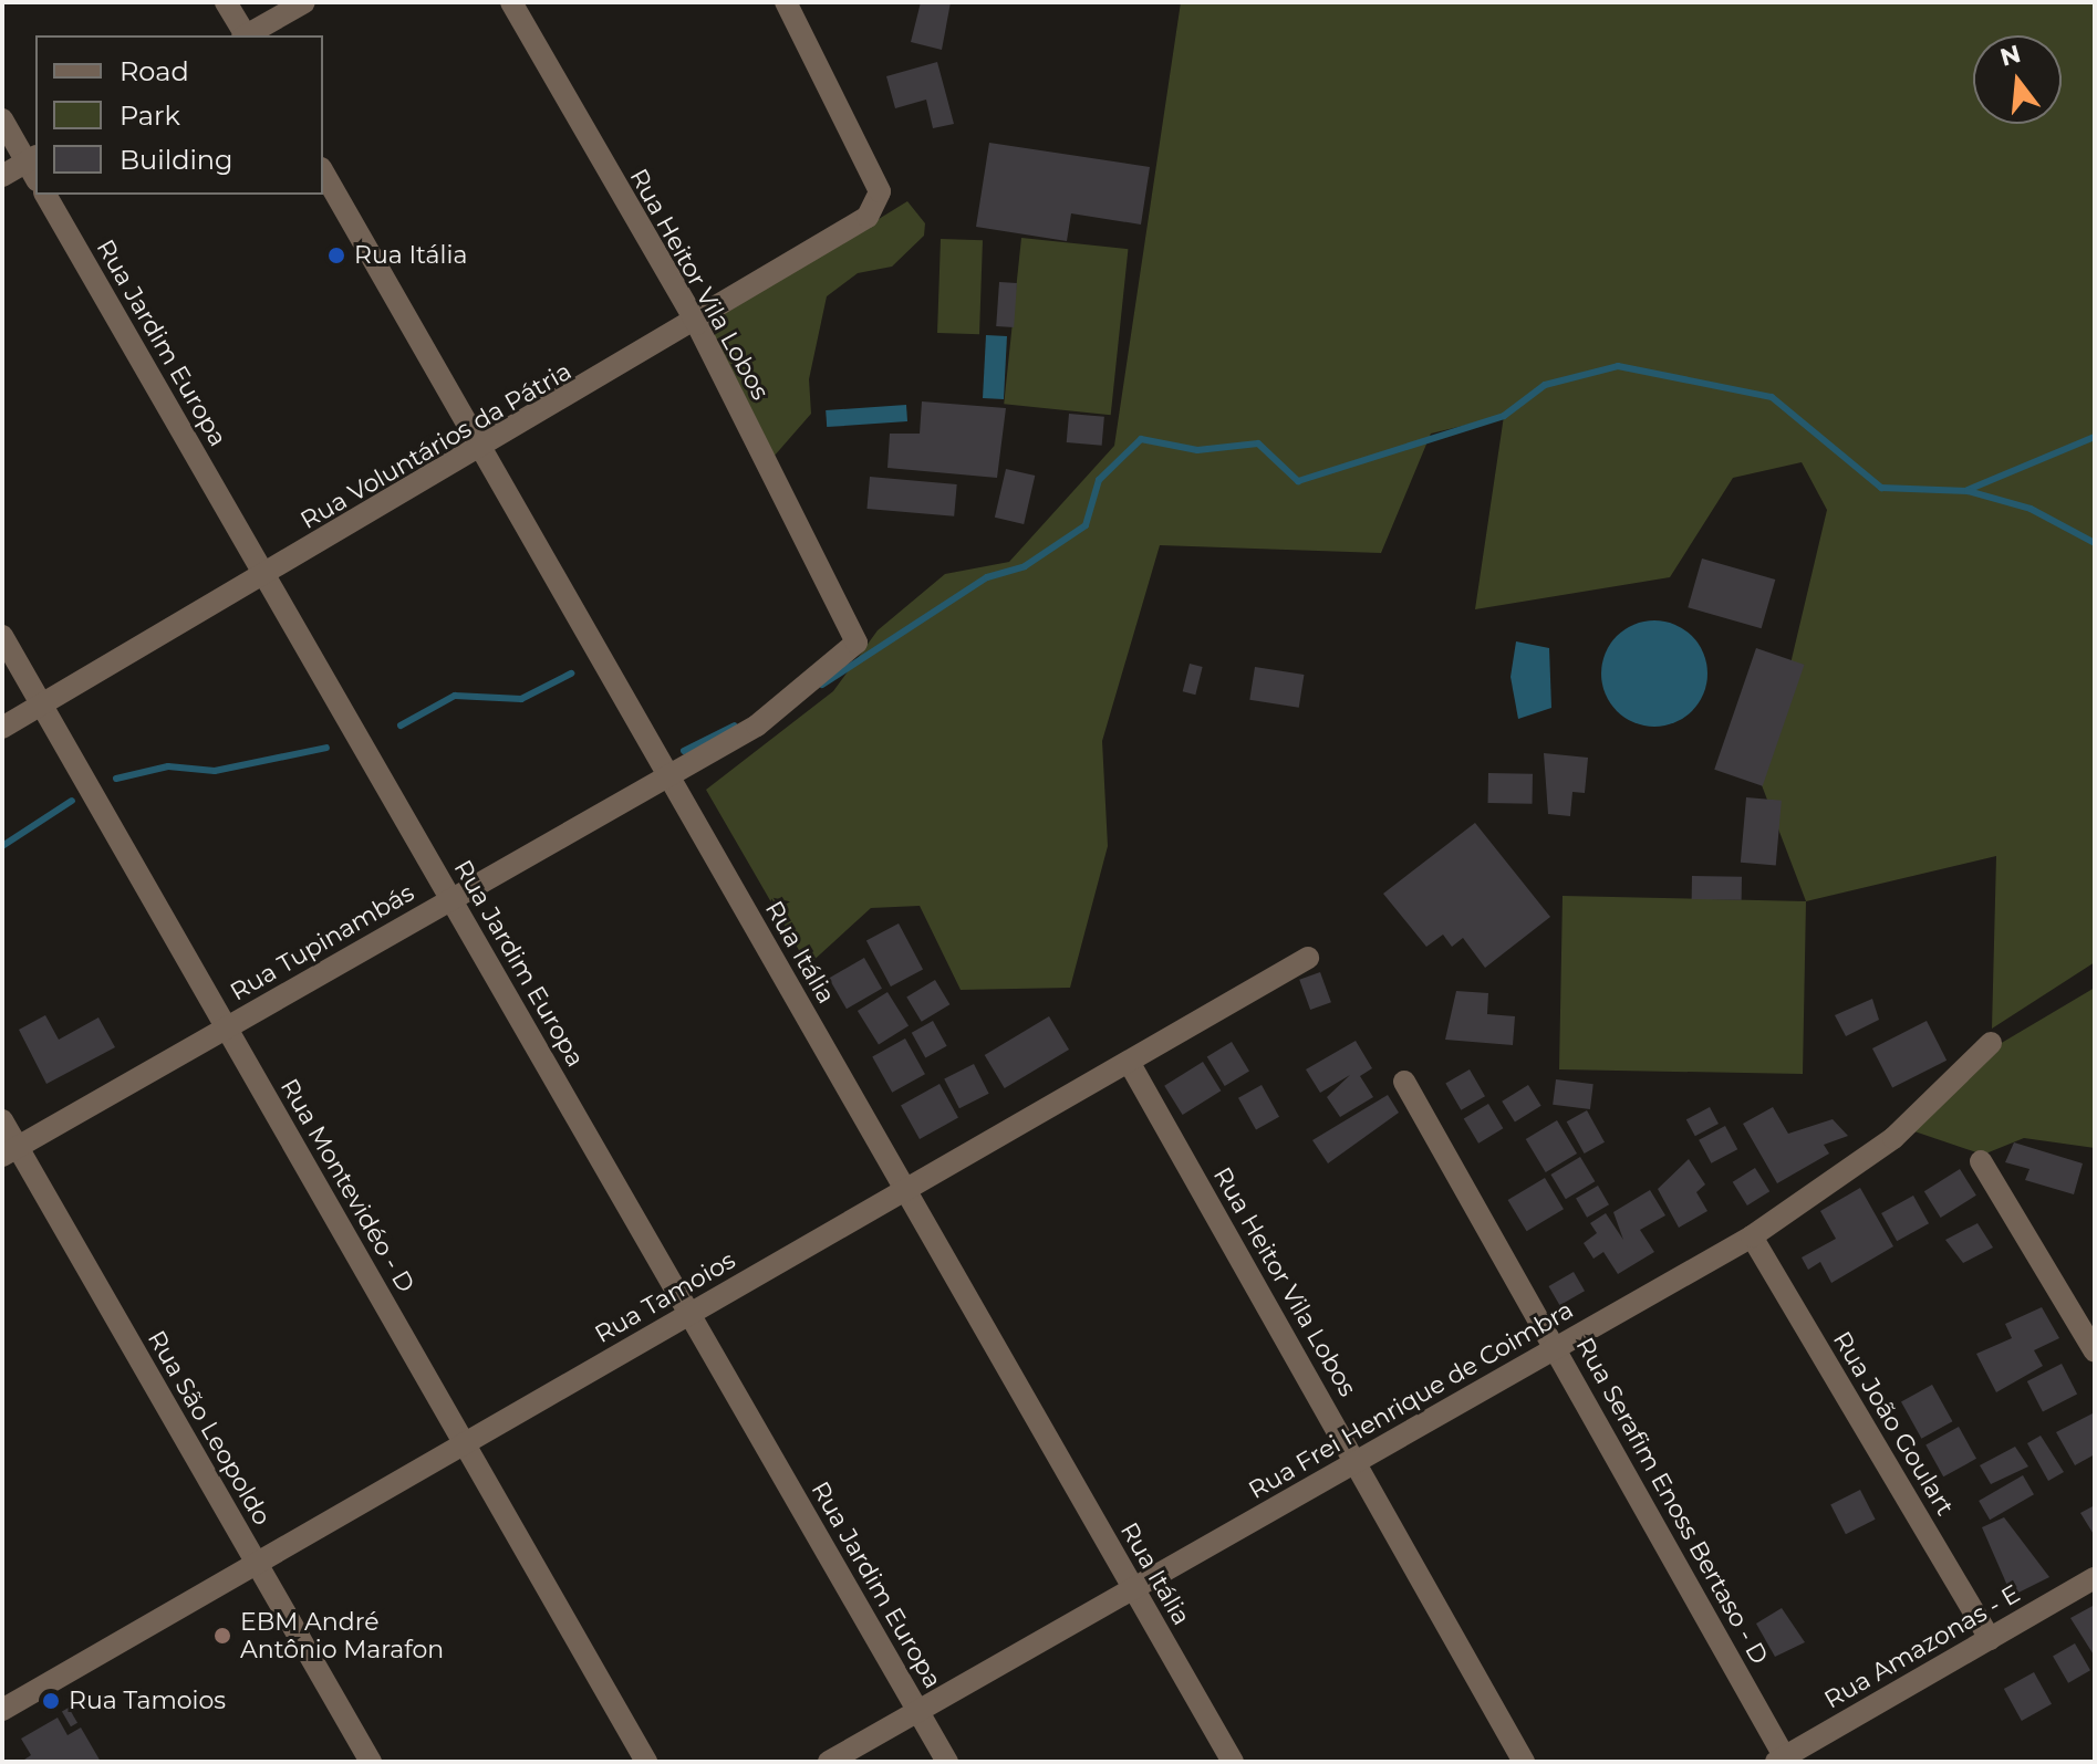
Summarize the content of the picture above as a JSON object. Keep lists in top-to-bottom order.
{
  "streets": {
    "street": [
      "Rua Heitor Vila Lobos",
      "Rua Jardim Europa",
      "Rua Voluntários da Pátria",
      "Rua Tupinambás",
      "Rua Itália",
      "Rua Montevidéo - D",
      "Rua Tamoios",
      "Rua Frei Henrique de Coimbra",
      "Rua João Goulart",
      "Rua São Leopoldo",
      "Rua Serafim Enoss Bertaso - D",
      "Rua Amazonas - E"
    ]
  },
  "crossings": [
    ["Rua Heitor Vila Lobos", "Rua Voluntários da Pátria"],
    ["Rua Heitor Vila Lobos", "Rua Tupinambás"],
    ["Rua Heitor Vila Lobos", "Rua Tamoios"],
    ["Rua Heitor Vila Lobos", "Rua Frei Henrique de Coimbra"],
    ["Rua Jardim Europa", "Rua Voluntários da Pátria"],
    ["Rua Jardim Europa", "Rua Tupinambás"],
    ["Rua Jardim Europa", "Rua Tamoios"],
    ["Rua Jardim Europa", "Rua Frei Henrique de Coimbra"],
    ["Rua Voluntários da Pátria", "Rua Itália"],
    ["Rua Voluntários da Pátria", "Rua Montevidéo - D"],
    ["Rua Tupinambás", "Rua Itália"],
    ["Rua Tupinambás", "Rua Montevidéo - D"],
    ["Rua Tupinambás", "Rua São Leopoldo"],
    ["Rua Itália", "Rua Tamoios"],
    ["Rua Itália", "Rua Frei Henrique de Coimbra"],
    ["Rua Montevidéo - D", "Rua Tamoios"],
    ["Rua Tamoios", "Rua São Leopoldo"],
    ["Rua Frei Henrique de Coimbra", "Rua João Goulart"],
    ["Rua Frei Henrique de Coimbra", "Rua Serafim Enoss Bertaso - D"],
    ["Rua João Goulart", "Rua Amazonas - E"],
    ["Rua Serafim Enoss Bertaso - D", "Rua Amazonas - E"]
  ],
  "places": ["Rua Itália", "EBM André Antônio Marafon", "Rua Tamoios"],
  "legend": ["Road", "Park", "Building"],
  "north": "top"
}
